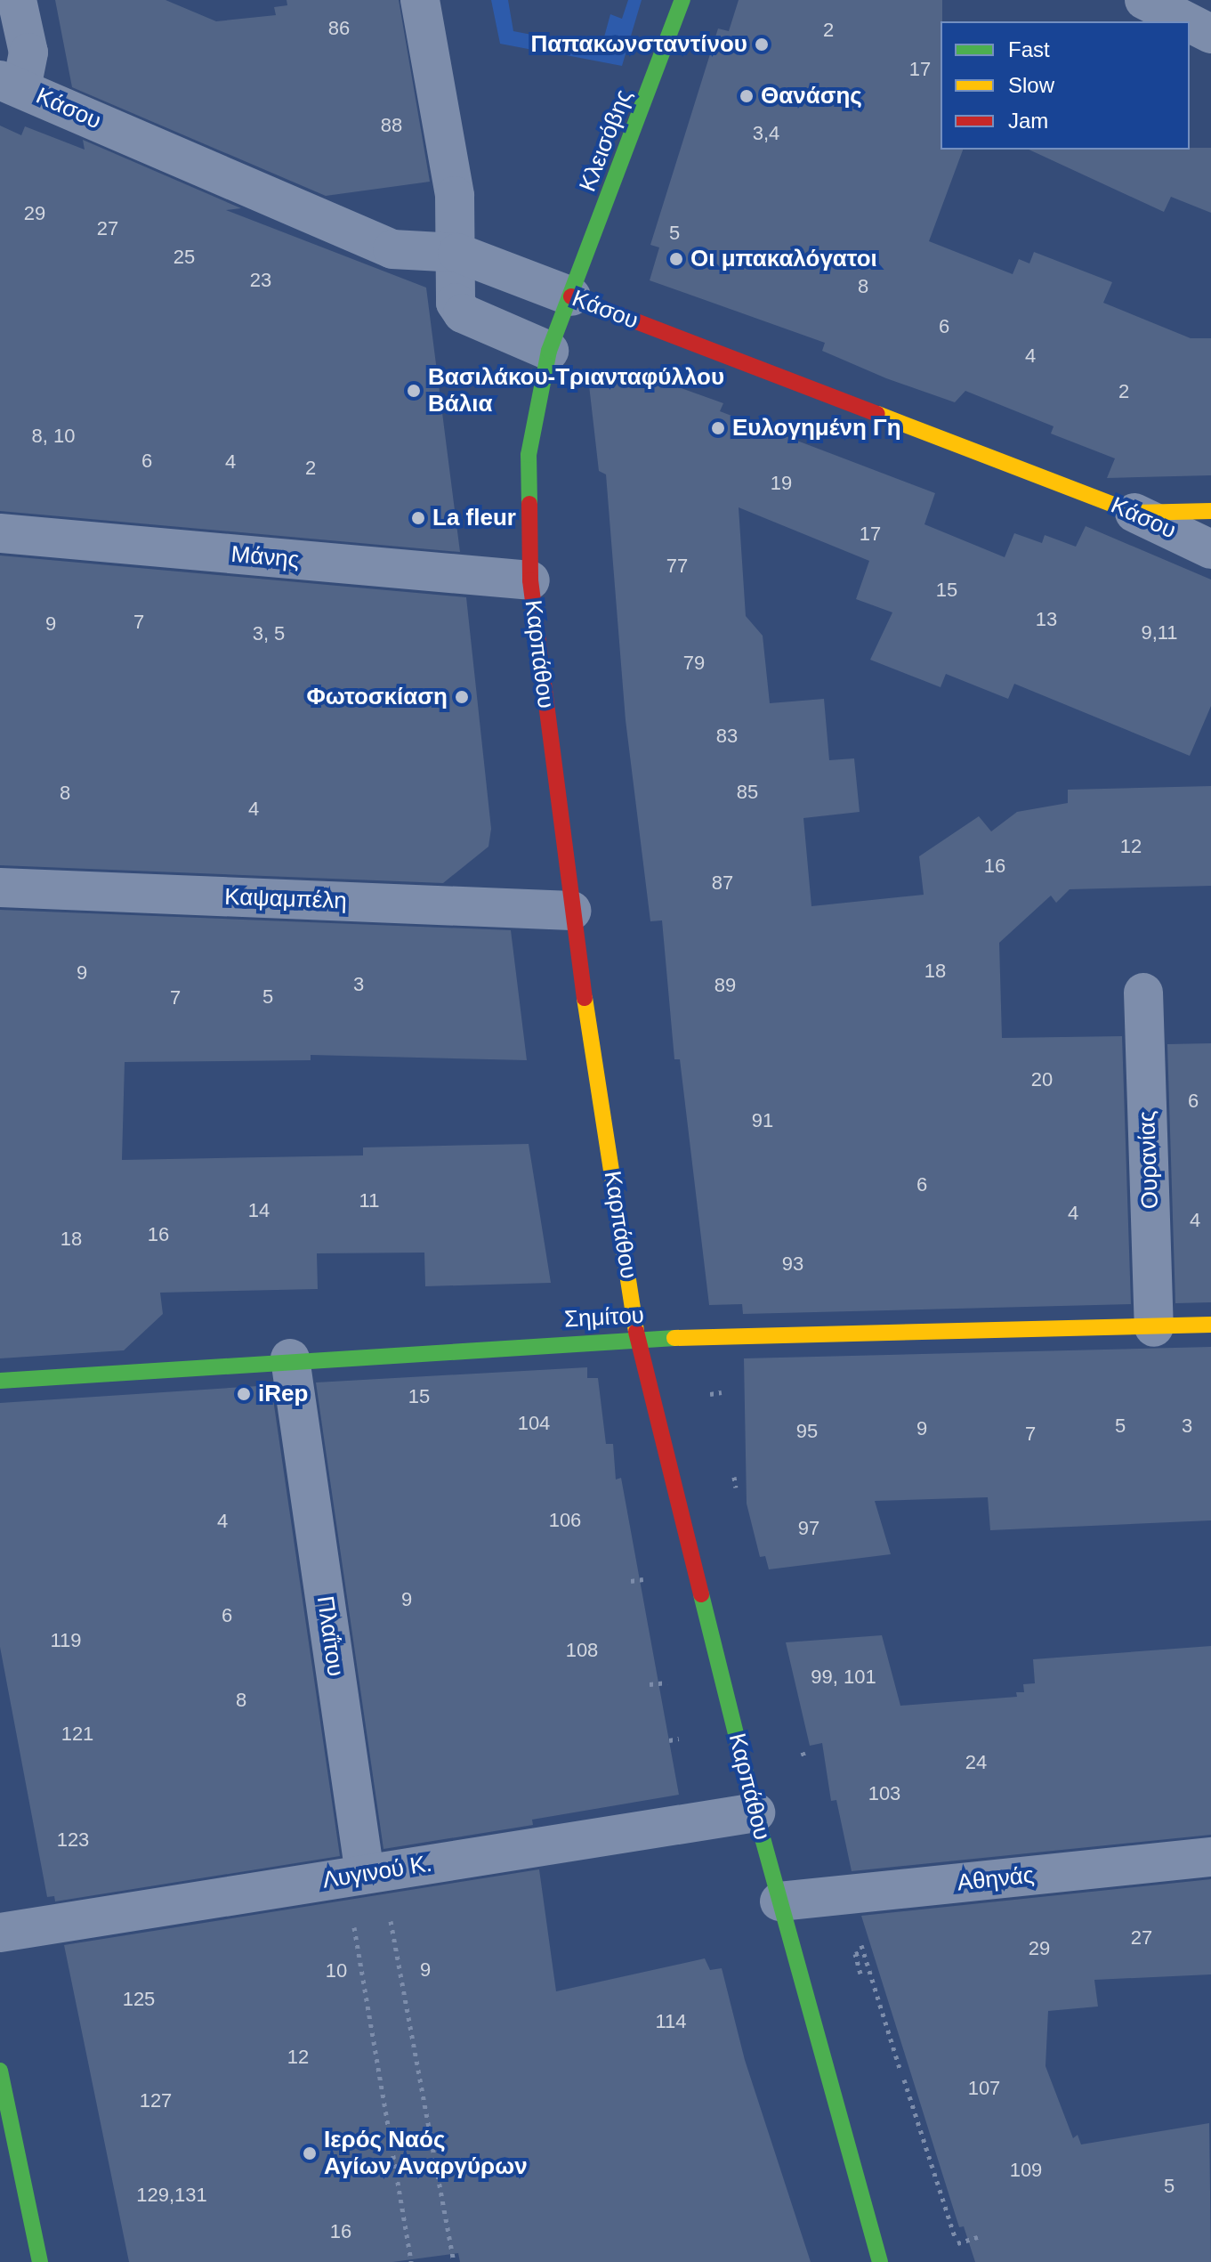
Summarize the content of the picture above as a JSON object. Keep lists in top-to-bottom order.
{
  "streets": {
    "street": [
      "Κάσου",
      "Κλεισόβης",
      "Μάνης",
      "Καρπάθου",
      "Καψαμπέλη",
      "Ουρανίας",
      "Σημίτου",
      "Πλαΐτου",
      "Λυγινού Κ.",
      "Αθηνάς"
    ]
  },
  "crossings": [
    ["Κάσου", "Κλεισόβης"],
    ["Κάσου", "Καρπάθου"],
    ["Κλεισόβης", "Καρπάθου"],
    ["Μάνης", "Καρπάθου"],
    ["Καρπάθου", "Καψαμπέλη"],
    ["Καρπάθου", "Σημίτου"],
    ["Καρπάθου", "Λυγινού Κ."],
    ["Καρπάθου", "Αθηνάς"],
    ["Ουρανίας", "Σημίτου"],
    ["Σημίτου", "Πλαΐτου"],
    ["Πλαΐτου", "Λυγινού Κ."]
  ],
  "places": [
    "Παπακωνσταντίνου",
    "Θανάσης",
    "Οι μπακαλόγατοι",
    "Βασιλάκου-Τριανταφύλλου Βάλια",
    "Ευλογημένη Γη",
    "La fleur",
    "Φωτοσκίαση",
    "iRep",
    "Ιερός Ναός Αγίων Αναργύρων"
  ],
  "house_numbers": [
    "86",
    "2",
    "17",
    "88",
    "3,4",
    "29",
    "27",
    "5",
    "25",
    "23",
    "8",
    "6",
    "4",
    "2",
    "8, 10",
    "6",
    "4",
    "2",
    "19",
    "17",
    "77",
    "15",
    "13",
    "7",
    "9",
    "9,11",
    "3, 5",
    "79",
    "83",
    "85",
    "8",
    "4",
    "12",
    "16",
    "87",
    "18",
    "9",
    "3",
    "89",
    "5",
    "7",
    "20",
    "6",
    "91",
    "6",
    "11",
    "14",
    "4",
    "4",
    "16",
    "18",
    "93",
    "15",
    "104",
    "5",
    "3",
    "9",
    "95",
    "7",
    "106",
    "4",
    "97",
    "9",
    "6",
    "119",
    "108",
    "99, 101",
    "8",
    "121",
    "24",
    "103",
    "123",
    "27",
    "29",
    "9",
    "10",
    "125",
    "114",
    "12",
    "107",
    "127",
    "109",
    "5",
    "129,131",
    "16"
  ],
  "legend": ["Fast", "Slow", "Jam"]
}
